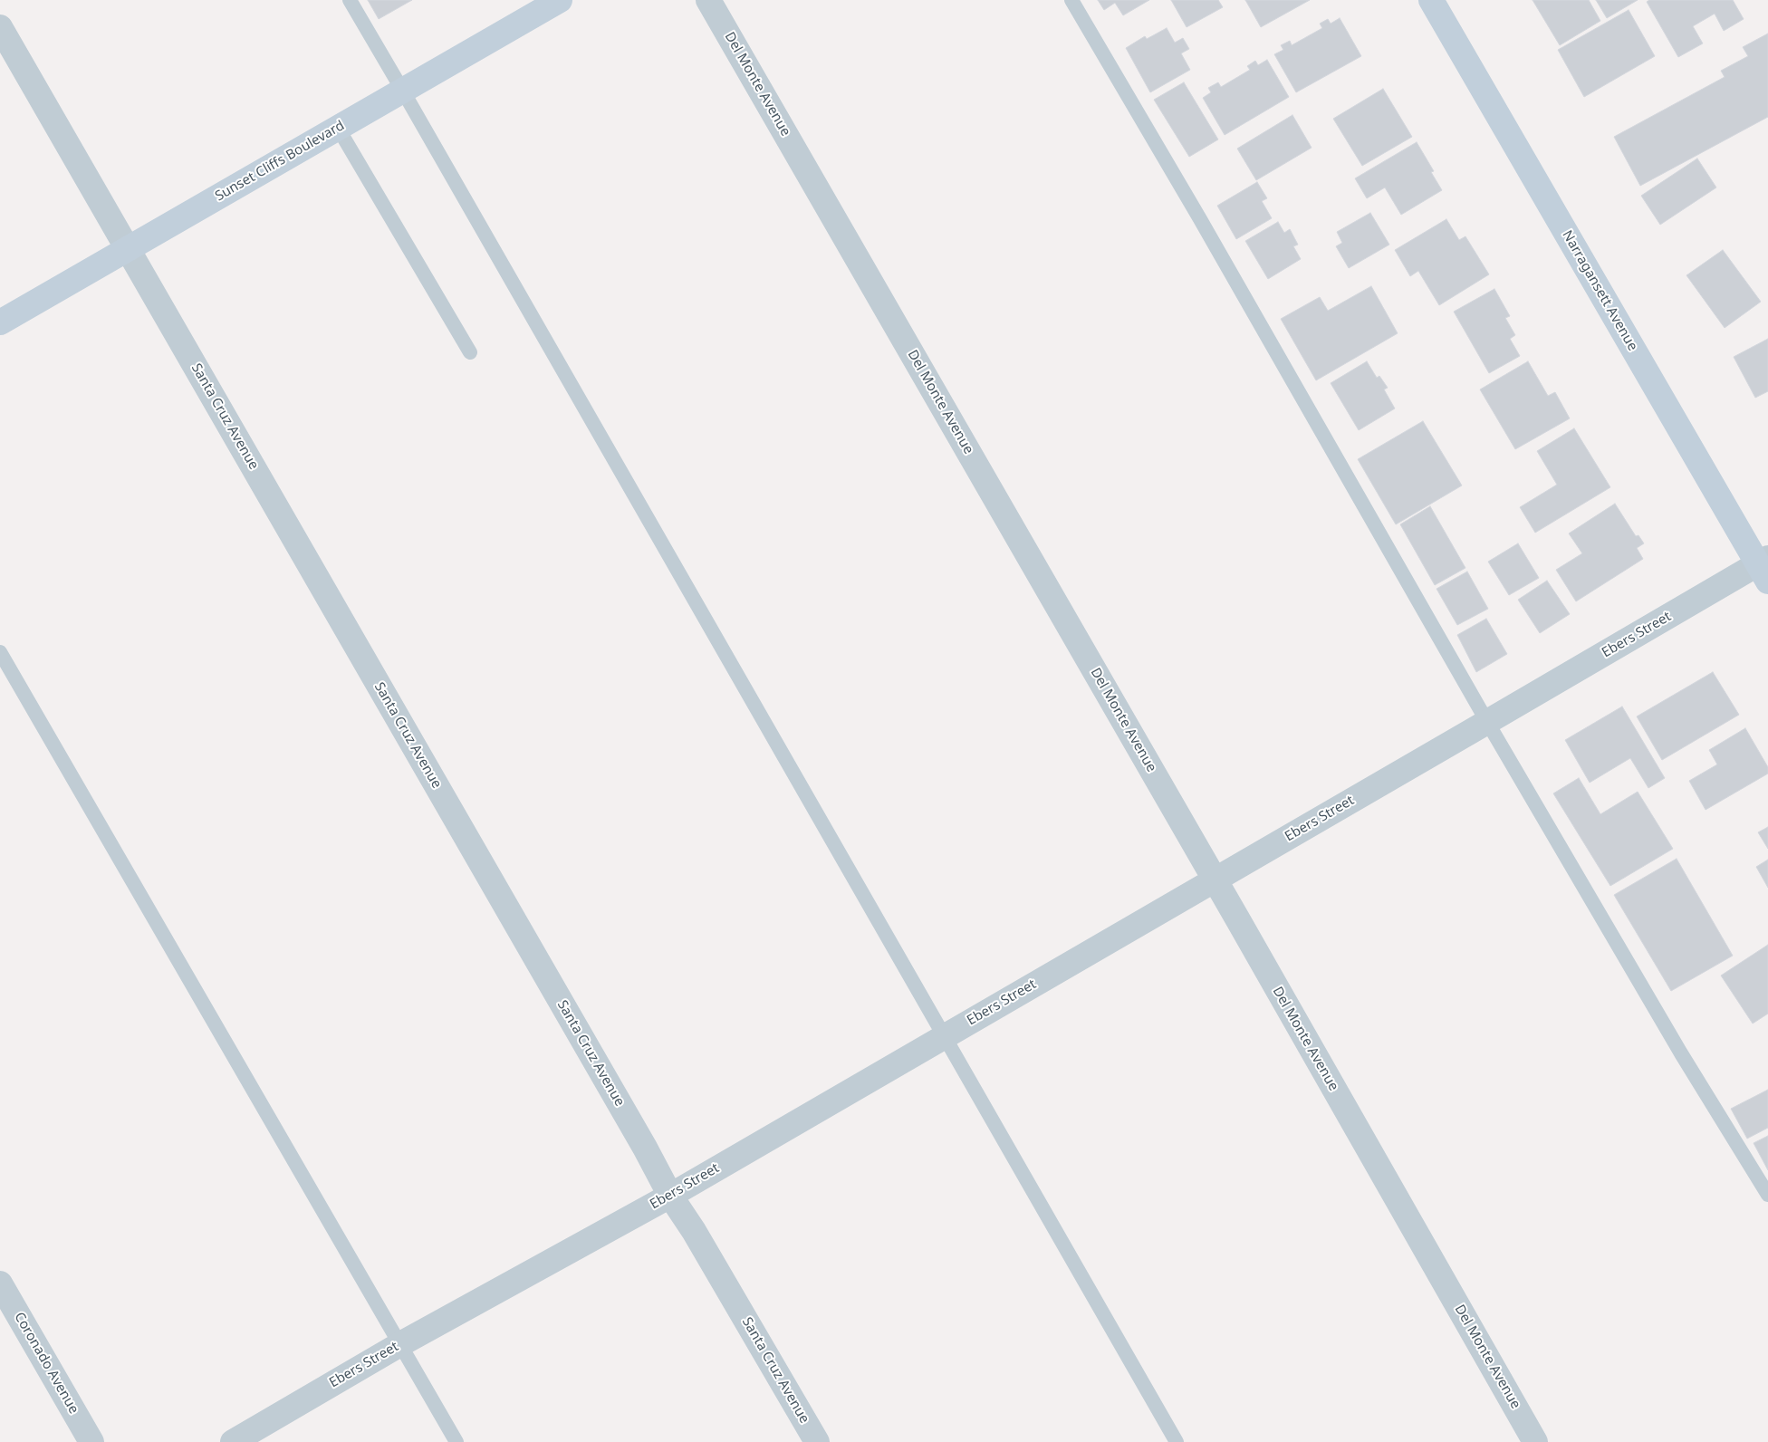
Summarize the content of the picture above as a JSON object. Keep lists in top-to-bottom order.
{
  "streets": {
    "main road": ["Sunset Cliffs Boulevard", "Narragansett Avenue"],
    "street": [
      "Del Monte Avenue",
      "Santa Cruz Avenue",
      "Ebers Street",
      "Coronado Avenue"
    ]
  },
  "crossings": [
    ["Del Monte Avenue", "Ebers Street"],
    ["Sunset Cliffs Boulevard", "Santa Cruz Avenue"],
    ["Narragansett Avenue", "Ebers Street"],
    ["Santa Cruz Avenue", "Ebers Street"]
  ]
}
